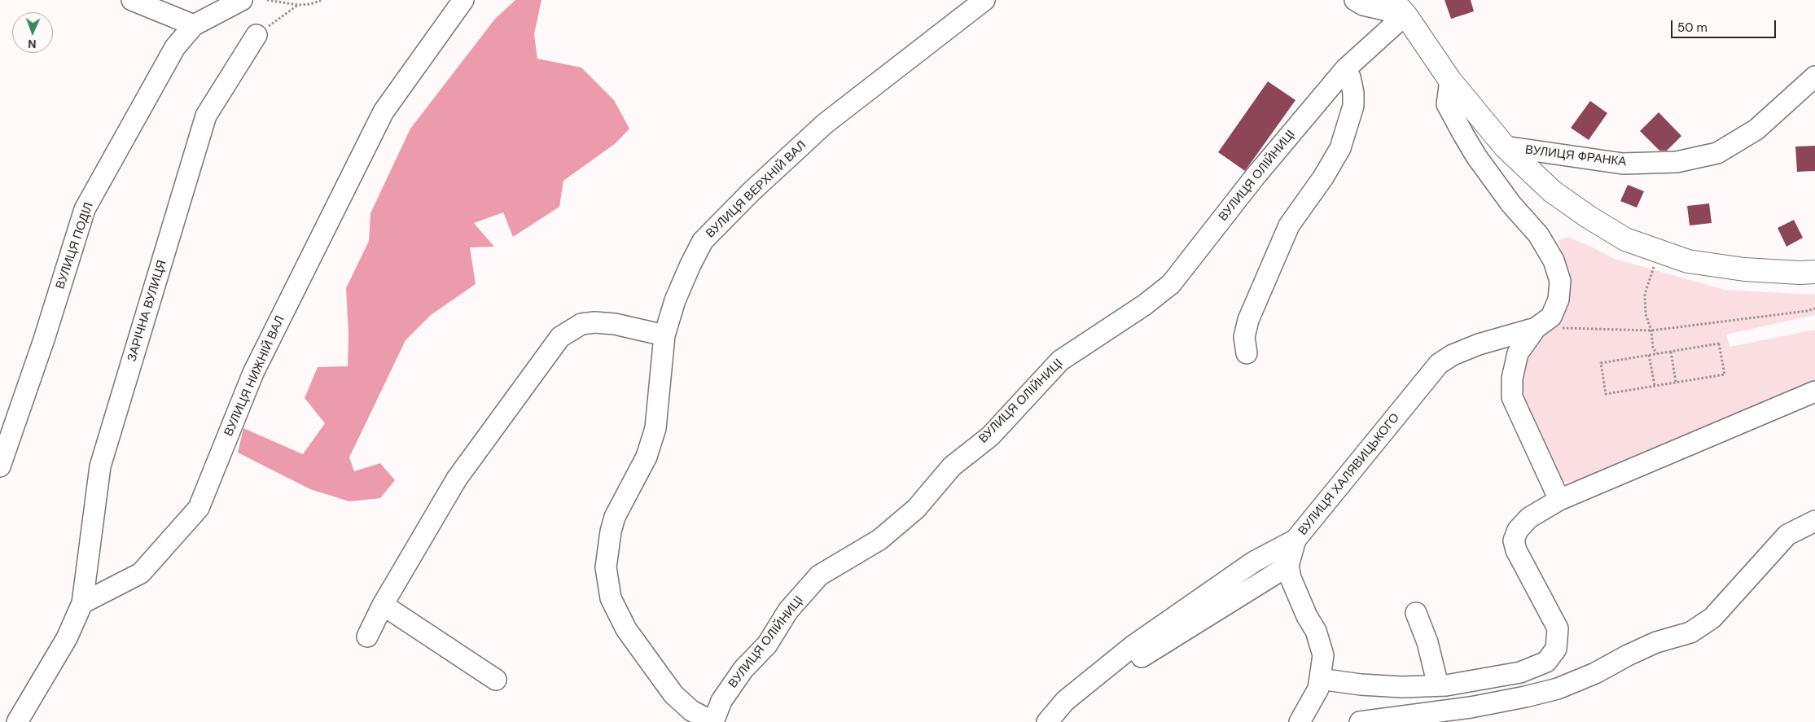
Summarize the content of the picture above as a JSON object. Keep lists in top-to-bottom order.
{
  "streets": {
    "street": [
      "ВУЛИЦЯ ФРАНКА",
      "ВУЛИЦЯ ОЛІЙНИЦІ",
      "ВУЛИЦЯ ВЕРХНІЙ ВАЛ",
      "ВУЛИЦЯ ПОДІЛ",
      "ЗАРІЧНА ВУЛИЦЯ",
      "ВУЛИЦЯ НИЖНІЙ ВАЛ",
      "ВУЛИЦЯ ХАЛЯВИЦЬКОГО"
    ]
  },
  "crossings": [
    ["ВУЛИЦЯ ОЛІЙНИЦІ", "ВУЛИЦЯ ВЕРХНІЙ ВАЛ"],
    ["ЗАРІЧНА ВУЛИЦЯ", "ВУЛИЦЯ НИЖНІЙ ВАЛ"]
  ],
  "scale_bar": "50 m",
  "north": "bottom"
}
